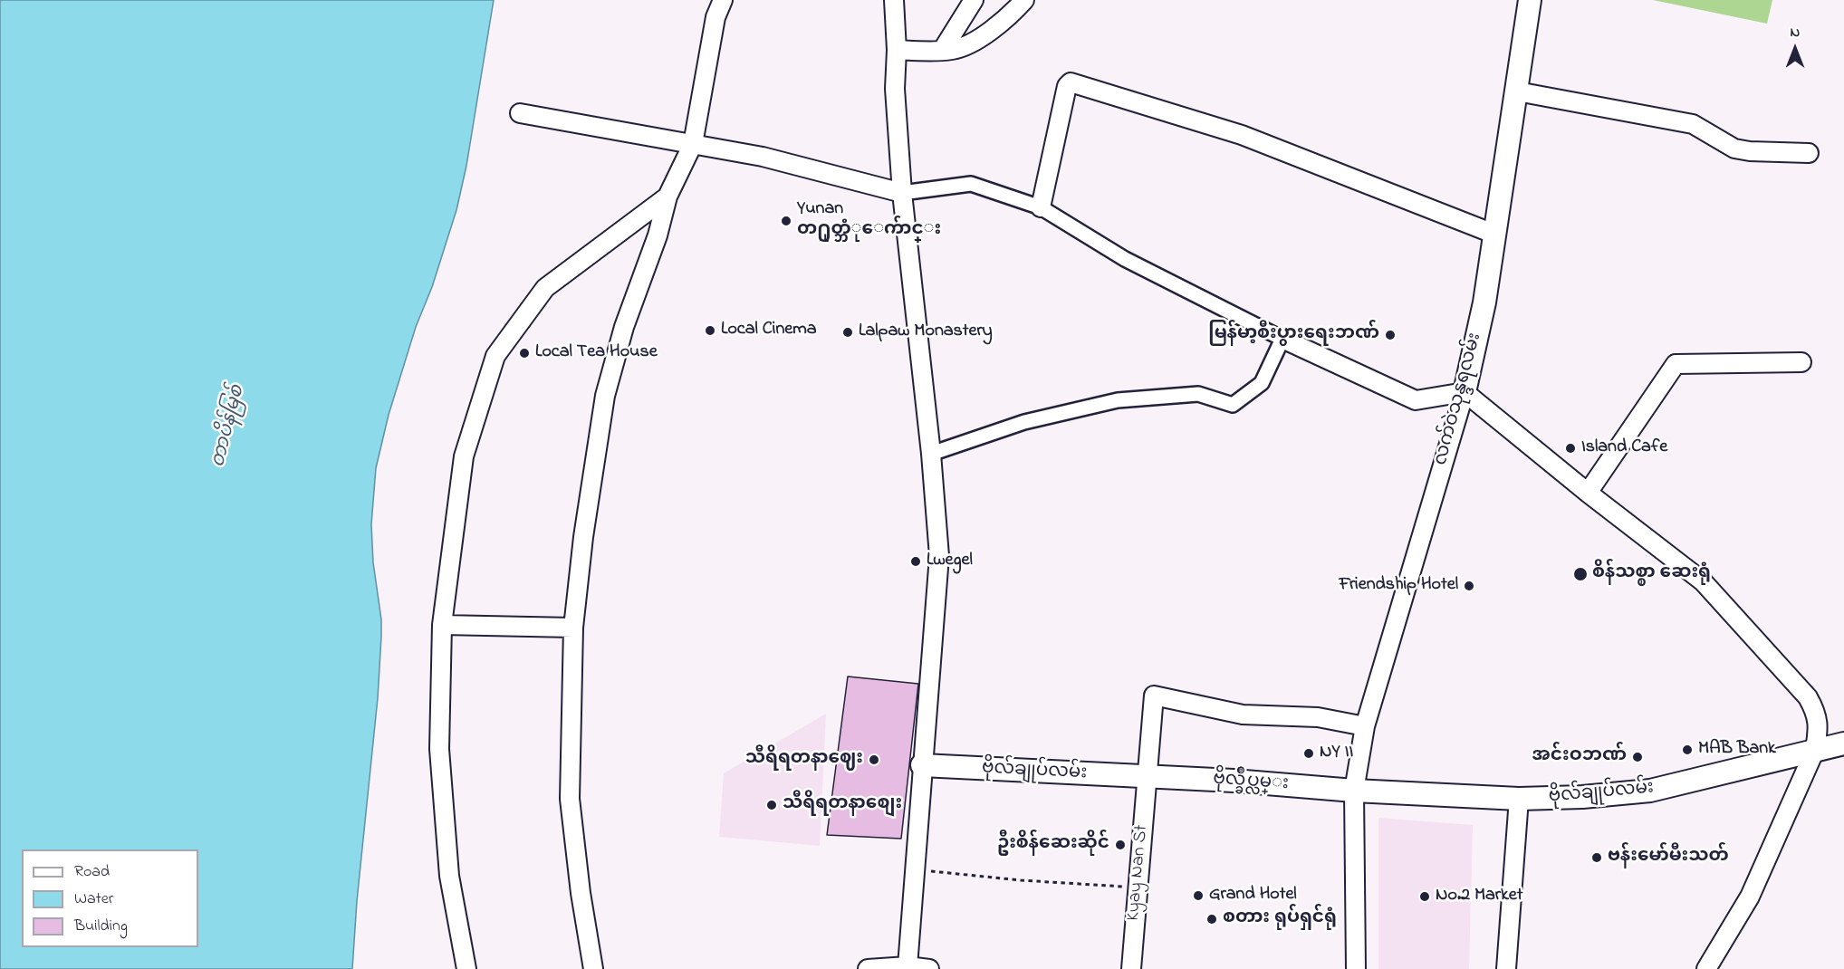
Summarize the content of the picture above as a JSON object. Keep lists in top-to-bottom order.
{
  "streets": {
    "street": [
      "လက်ဝဲသုန္ဒရလမ်း",
      "ဗိုလ်ချုပ်လမ်း",
      "ဗိုလ္ခ်ဳပ္လမ္း",
      "Kyay Nan St"
    ]
  },
  "crossings": [
    ["လက်ဝဲသုန္ဒရလမ်း", "ဗိုလ်ချုပ်လမ်း"],
    ["လက်ဝဲသုန္ဒရလမ်း", "ဗိုလ္ခ်ဳပ္လမ္း"],
    ["လက်ဝဲသုန္ဒရလမ်း", "Kyay Nan St"],
    ["ဗိုလ်ချုပ်လမ်း", "ဗိုလ္ခ်ဳပ္လမ္း"],
    ["ဗိုလ်ချုပ်လမ်း", "Kyay Nan St"],
    ["ဗိုလ္ခ်ဳပ္လမ္း", "Kyay Nan St"]
  ],
  "water": ["တာပိန်မြစ်"],
  "places": [
    "Yunan တ႐ုတ္ဘံုေက်ာင္း",
    "Local Cinema",
    "Lalpaw Monastery",
    "မြန်မာ့စီးပွားရေးဘဏ်",
    "Local Tea House",
    "Island Cafe",
    "Lwegel",
    "စိန်သစ္စာ ဆေးရုံ",
    "Friendship Hotel",
    "MAB Bank",
    "NY II",
    "အင်းဝဘဏ်",
    "သီရိရတနာဈေး",
    "သီရိရတနာစျေး",
    "ဦးစိန်ဆေးဆိုင်",
    "ဗန်းမော်မီးသတ်",
    "Grand Hotel",
    "No.2 Market",
    "စတား ရုပ်ရှင်ရုံ"
  ],
  "legend": ["Road", "Water", "Building"],
  "north": "top"
}
